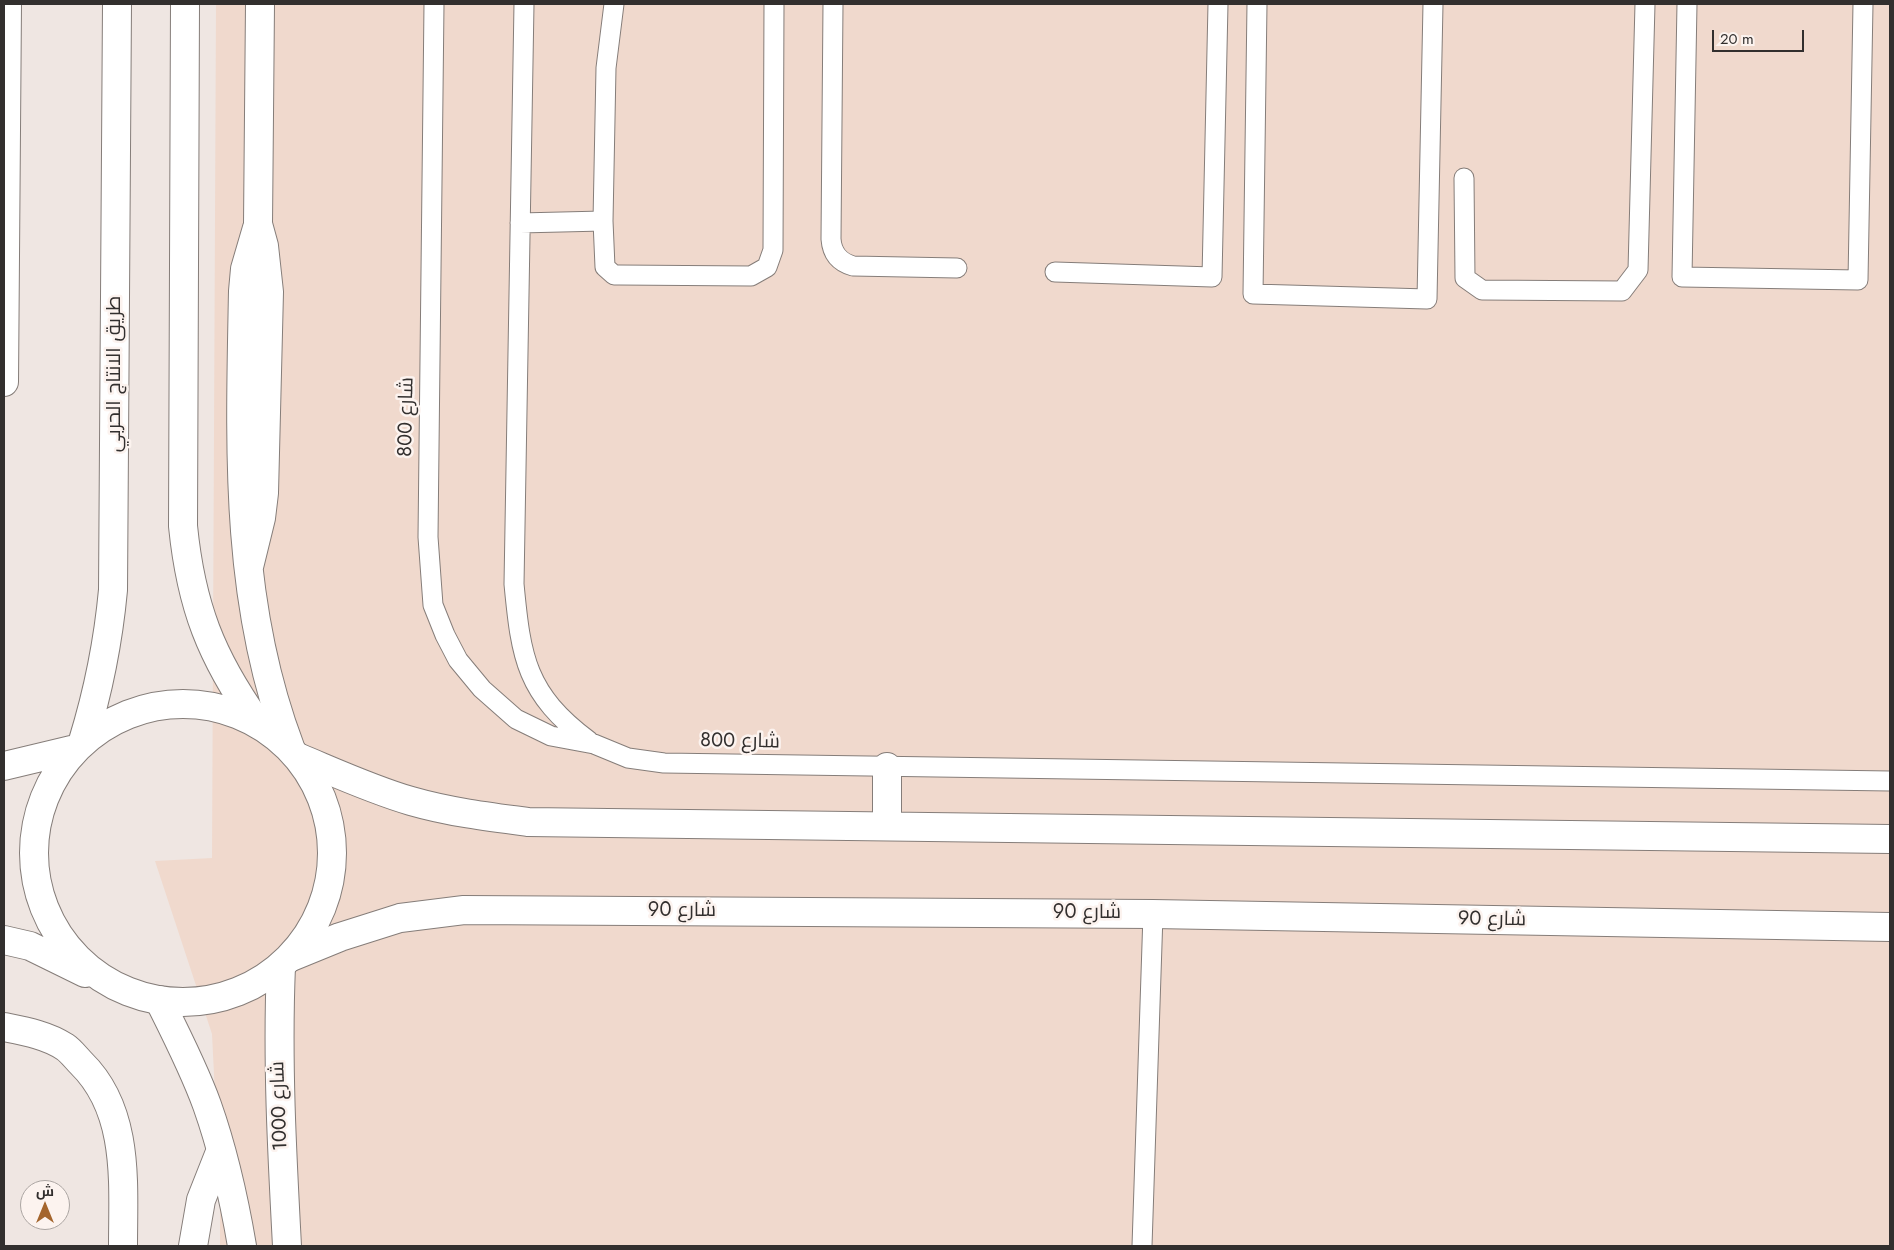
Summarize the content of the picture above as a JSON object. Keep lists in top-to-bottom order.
{
  "streets": {
    "street": ["طريق الانتاج الحربي", "شارع 90", "شارع 1000"],
    "lane": ["شارع 800"]
  },
  "crossings": [
    ["شارع 90", "شارع 1000"]
  ],
  "scale_bar": "20 m",
  "north": "top"
}
